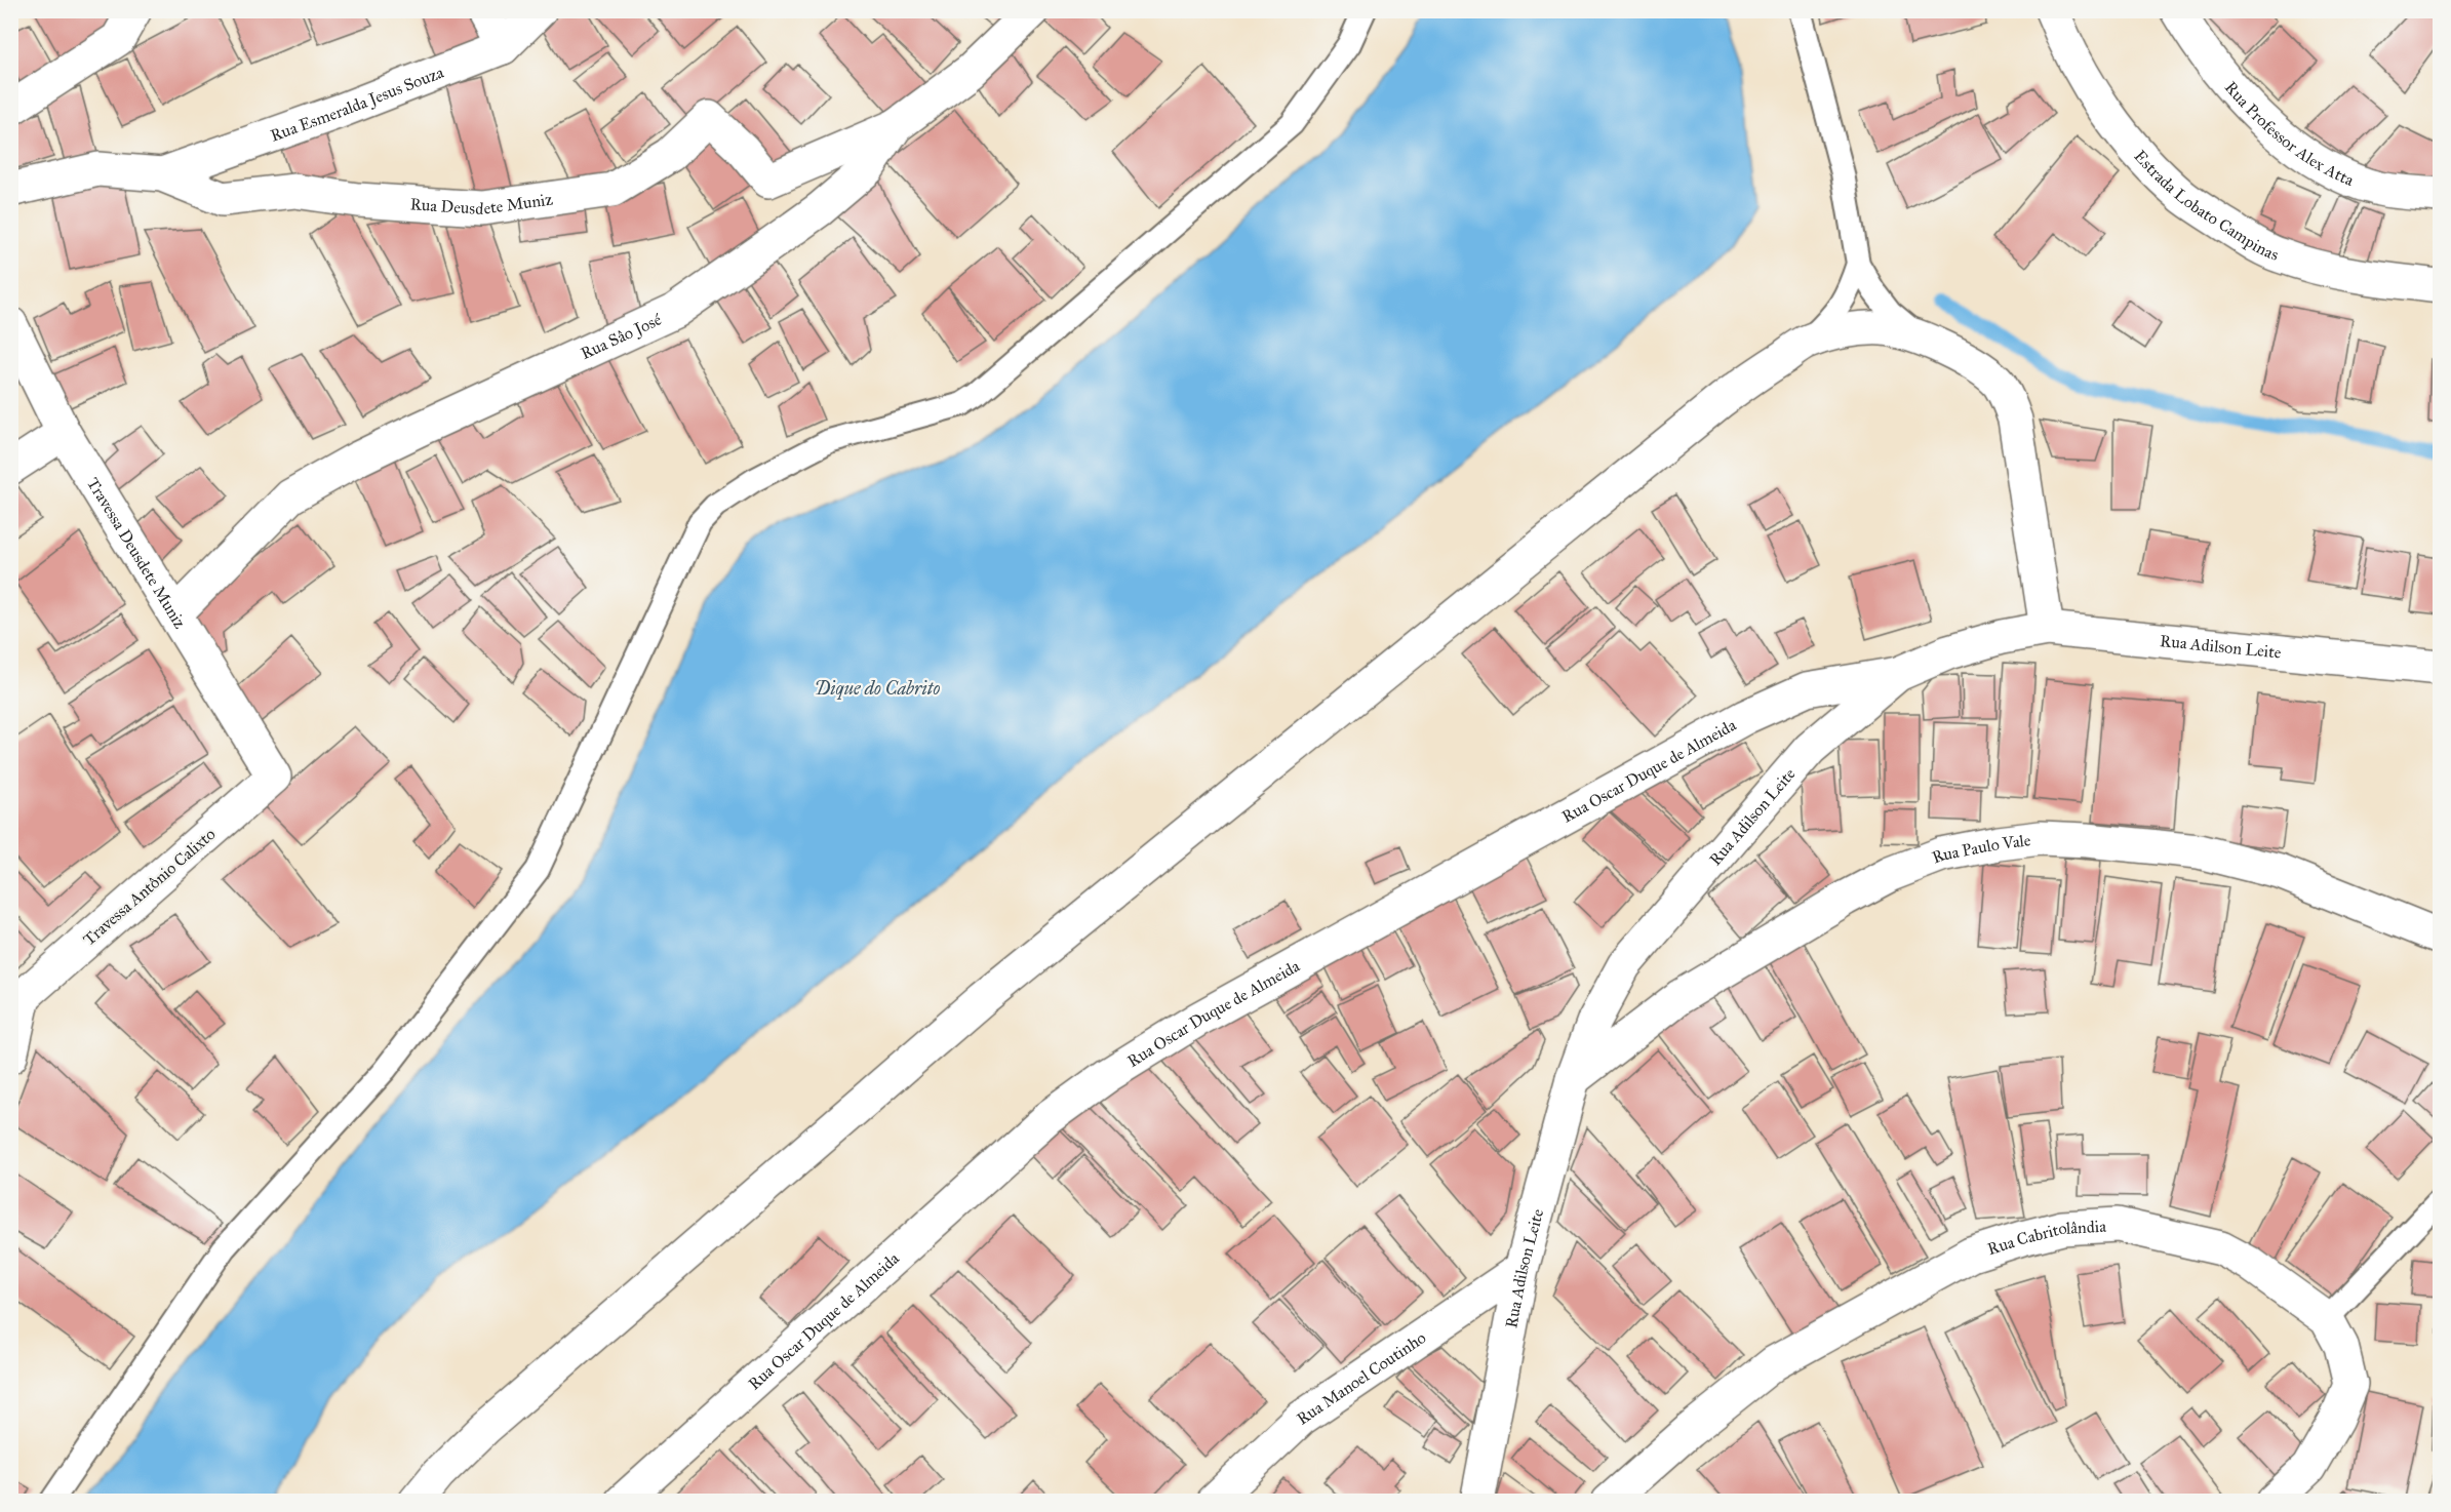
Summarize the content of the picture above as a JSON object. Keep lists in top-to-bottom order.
{
  "streets": {
    "street": [
      "Rua Esmeralda Jesus Souza",
      "Rua Professor Alex Atta",
      "Rua Deusdete Muniz",
      "Estrada Lobato Campinas",
      "Rua Sâo José",
      "Travessa Deusdete Muniz",
      "Rua Adilson Leite",
      "Rua Oscar Duque de Almeida",
      "Rua Paulo Vale",
      "Travessa Antônio Calixto",
      "Rua Cabritolândia",
      "Rua Manoel Coutinho"
    ]
  },
  "crossings": [
    ["Rua Esmeralda Jesus Souza", "Rua Deusdete Muniz"],
    ["Rua Deusdete Muniz", "Rua Sâo José"],
    ["Rua Sâo José", "Travessa Deusdete Muniz"],
    ["Travessa Deusdete Muniz", "Travessa Antônio Calixto"],
    ["Rua Adilson Leite", "Rua Oscar Duque de Almeida"],
    ["Rua Adilson Leite", "Rua Paulo Vale"],
    ["Rua Adilson Leite", "Rua Manoel Coutinho"]
  ],
  "water": ["Dique do Cabrito"]
}
